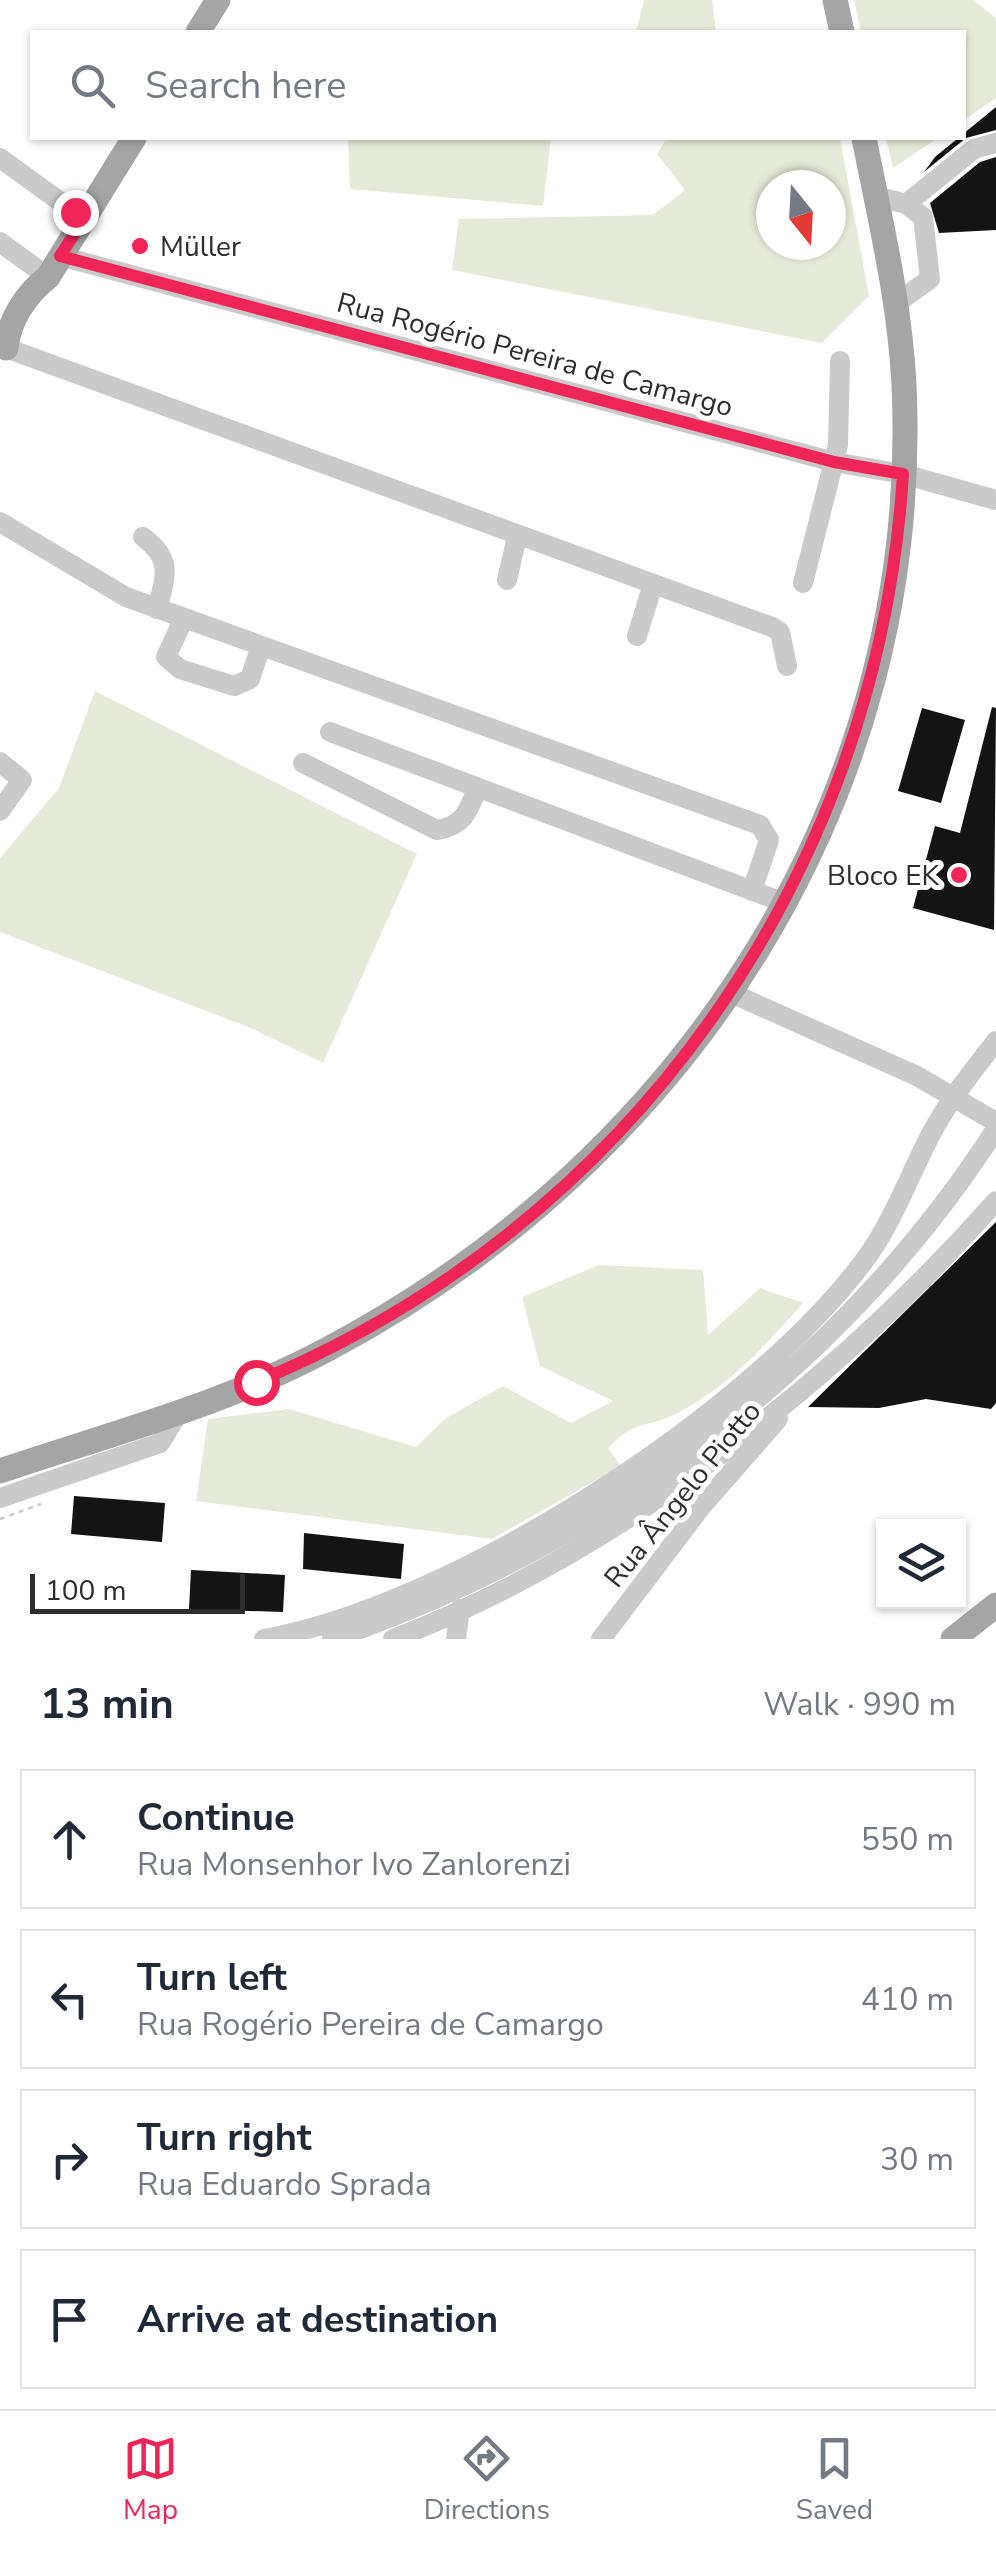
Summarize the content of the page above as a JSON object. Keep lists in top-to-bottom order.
{
  "streets": {
    "street": ["Rua Rogério Pereira de Camargo", "Rua Ângelo Piotto"]
  },
  "places": ["Müller", "Bloco EK"],
  "scale_bar": "100 m",
  "north": "bottom",
  "page": {
    "search": "Search here",
    "scale": "100 m",
    "heading": ["13 min", "Walk · 990 m"],
    "list": [
      ["Continue", "Rua Monsenhor Ivo Zanlorenzi", "550 m"],
      ["Turn left", "Rua Rogério Pereira de Camargo", "410 m"],
      ["Turn right", "Rua Eduardo Sprada", "30 m"],
      "Arrive at destination"
    ],
    "nav": ["Map", "Directions", "Saved"]
  }
}
